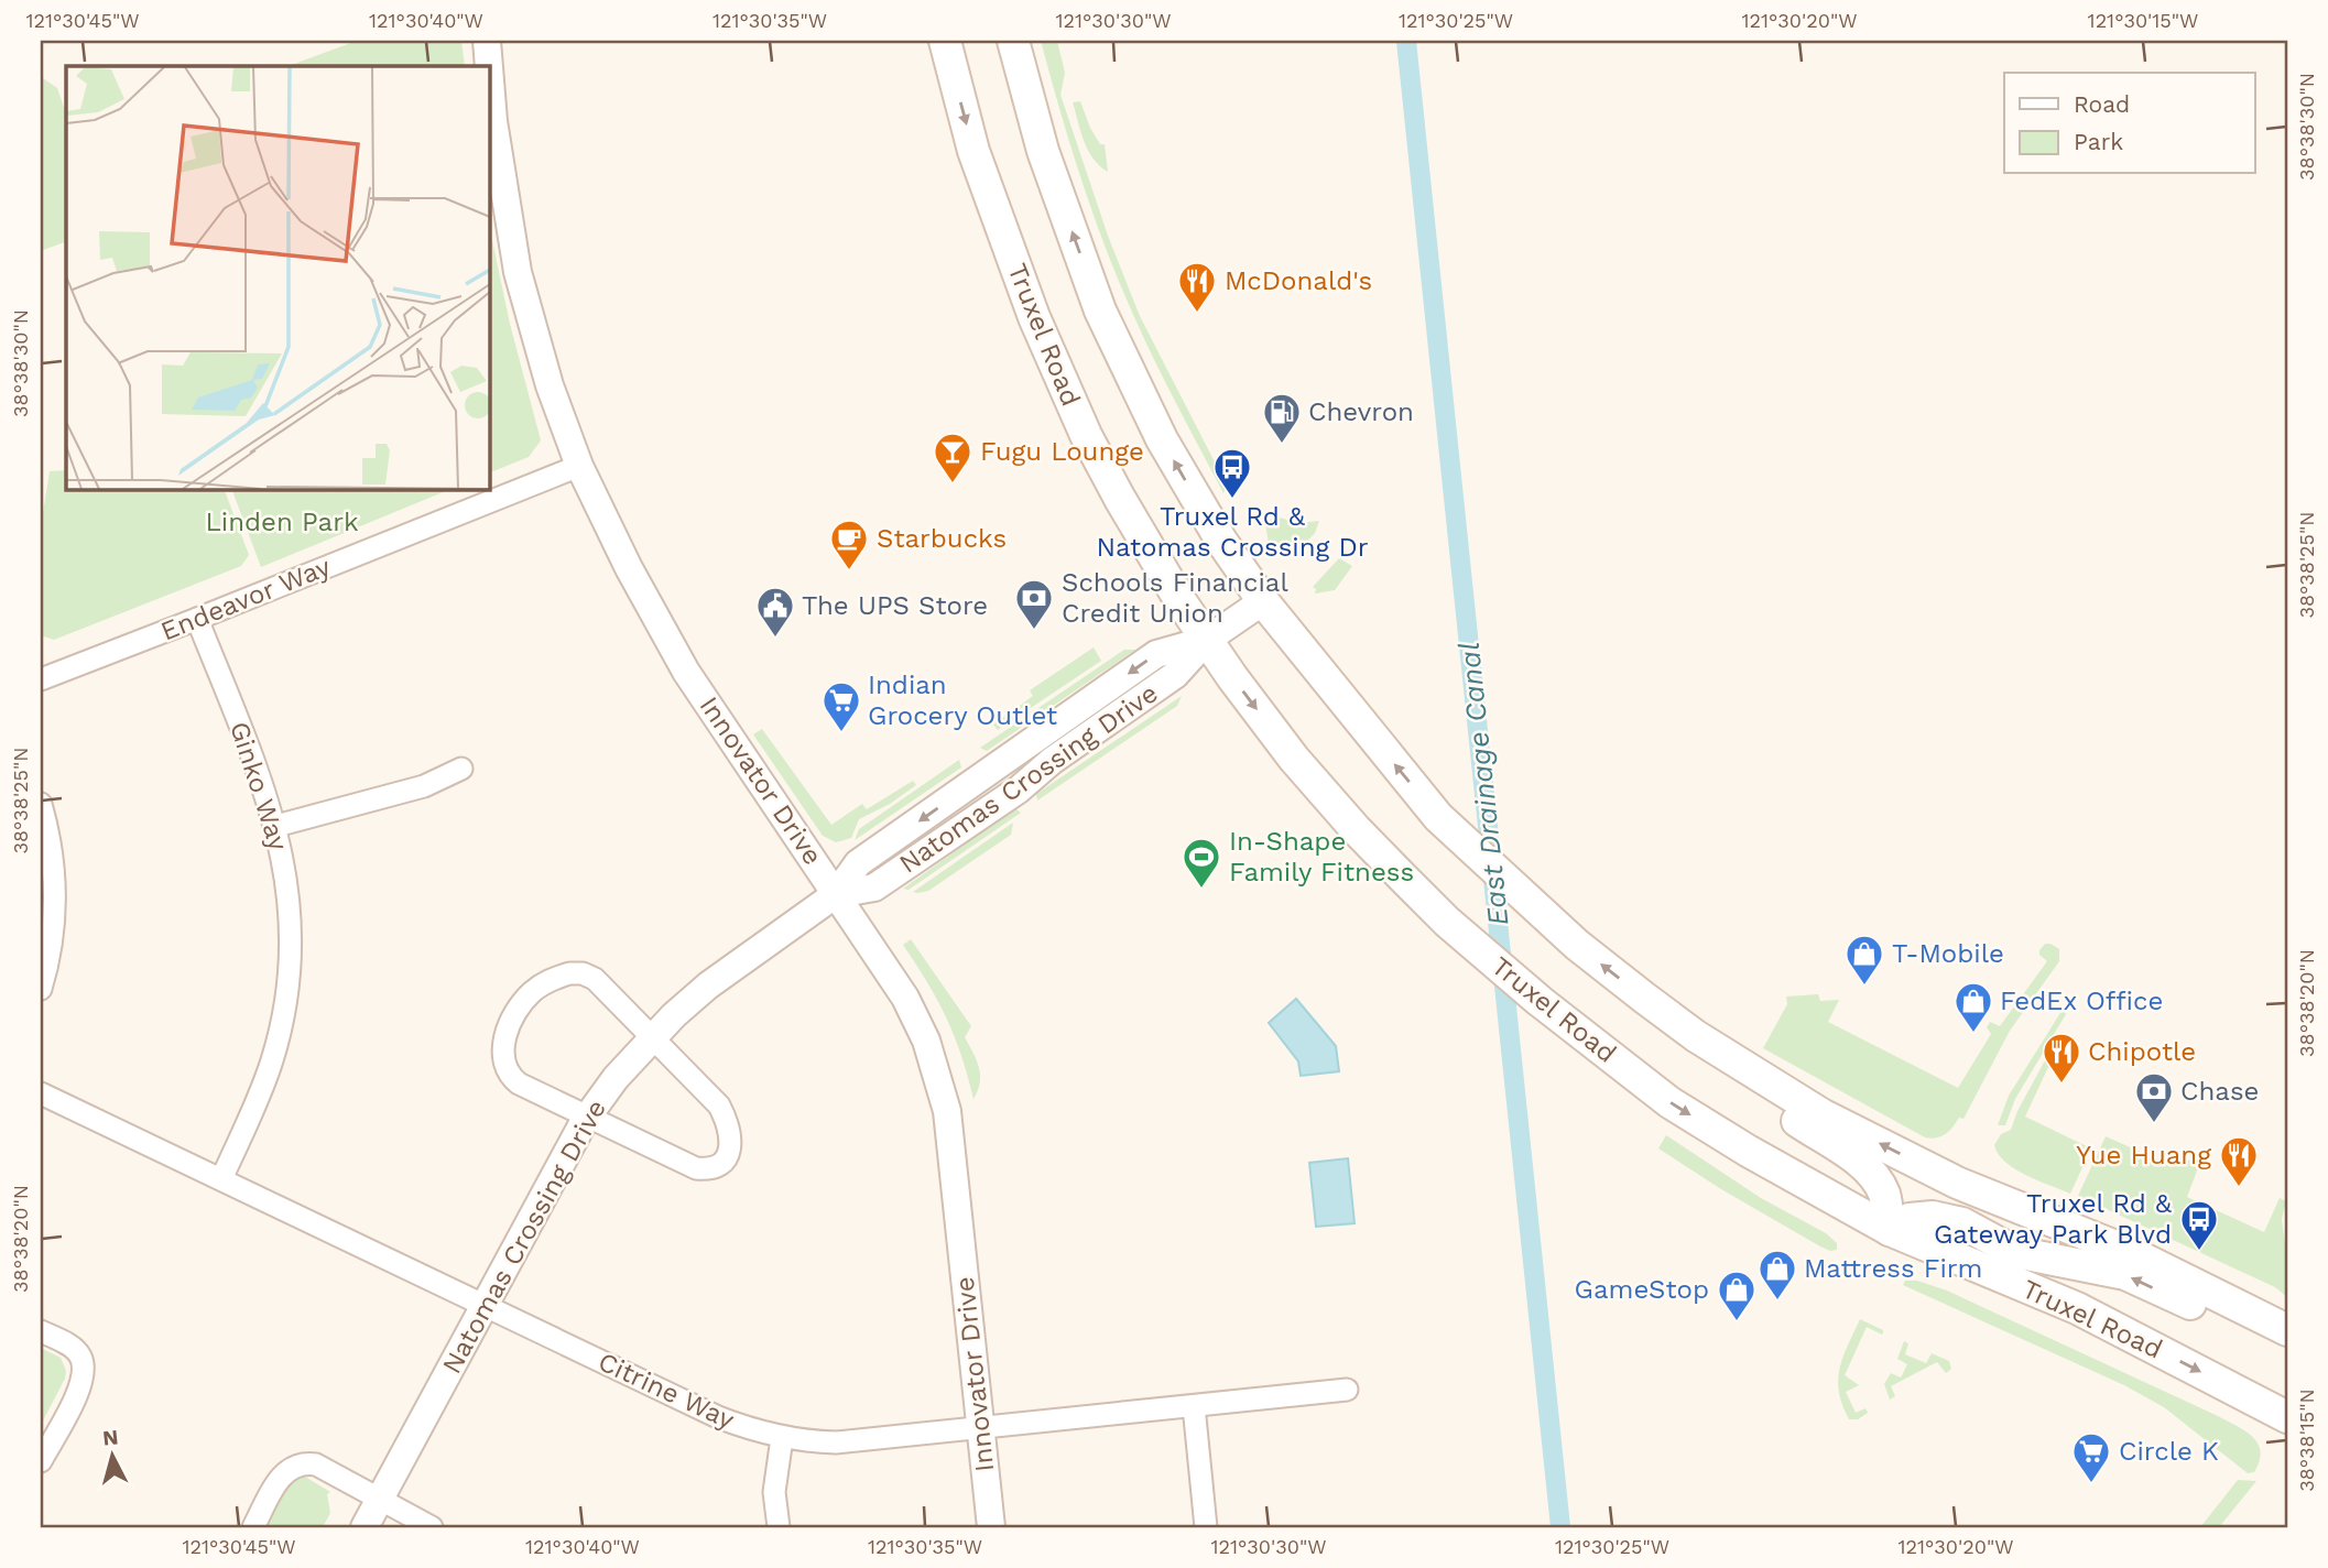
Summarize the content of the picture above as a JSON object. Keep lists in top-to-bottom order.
{
  "streets": {
    "main road": ["Truxel Road"],
    "street": [
      "Endeavor Way",
      "Natomas Crossing Drive",
      "Innovator Drive",
      "Ginko Way",
      "Citrine Way"
    ]
  },
  "crossings": [
    ["Truxel Road", "Natomas Crossing Drive"],
    ["Endeavor Way", "Innovator Drive"],
    ["Endeavor Way", "Ginko Way"],
    ["Natomas Crossing Drive", "Innovator Drive"],
    ["Natomas Crossing Drive", "Citrine Way"],
    ["Innovator Drive", "Citrine Way"],
    ["Ginko Way", "Citrine Way"]
  ],
  "water": ["East Drainage Canal"],
  "parks": ["Linden Park"],
  "places": {
    "restaurant": ["McDonald's", "Chipotle", "Yue Huang"],
    "fuel station": ["Chevron"],
    "bar": ["Fugu Lounge"],
    "bus stop": ["Truxel Rd & Natomas Crossing Dr", "Truxel Rd & Gateway Park Blvd"],
    "cafe": ["Starbucks"],
    "bank": ["Schools Financial Credit Union", "Chase"],
    "public building": ["The UPS Store"],
    "supermarket": ["Indian Grocery Outlet", "Circle K"],
    "sports": ["In-Shape Family Fitness"],
    "shop": [
      "T-Mobile",
      "FedEx Office",
      "Mattress Firm",
      "GameStop"
    ]
  },
  "legend": ["Road", "Park"],
  "north": "top",
  "coordinates": [
    "121°30'45\"W",
    "121°30'40\"W",
    "121°30'35\"W",
    "121°30'30\"W",
    "121°30'25\"W",
    "121°30'20\"W",
    "121°30'15\"W",
    "38°38'30\"N",
    "38°38'25\"N",
    "38°38'20\"N",
    "38°38'15\"N"
  ]
}
